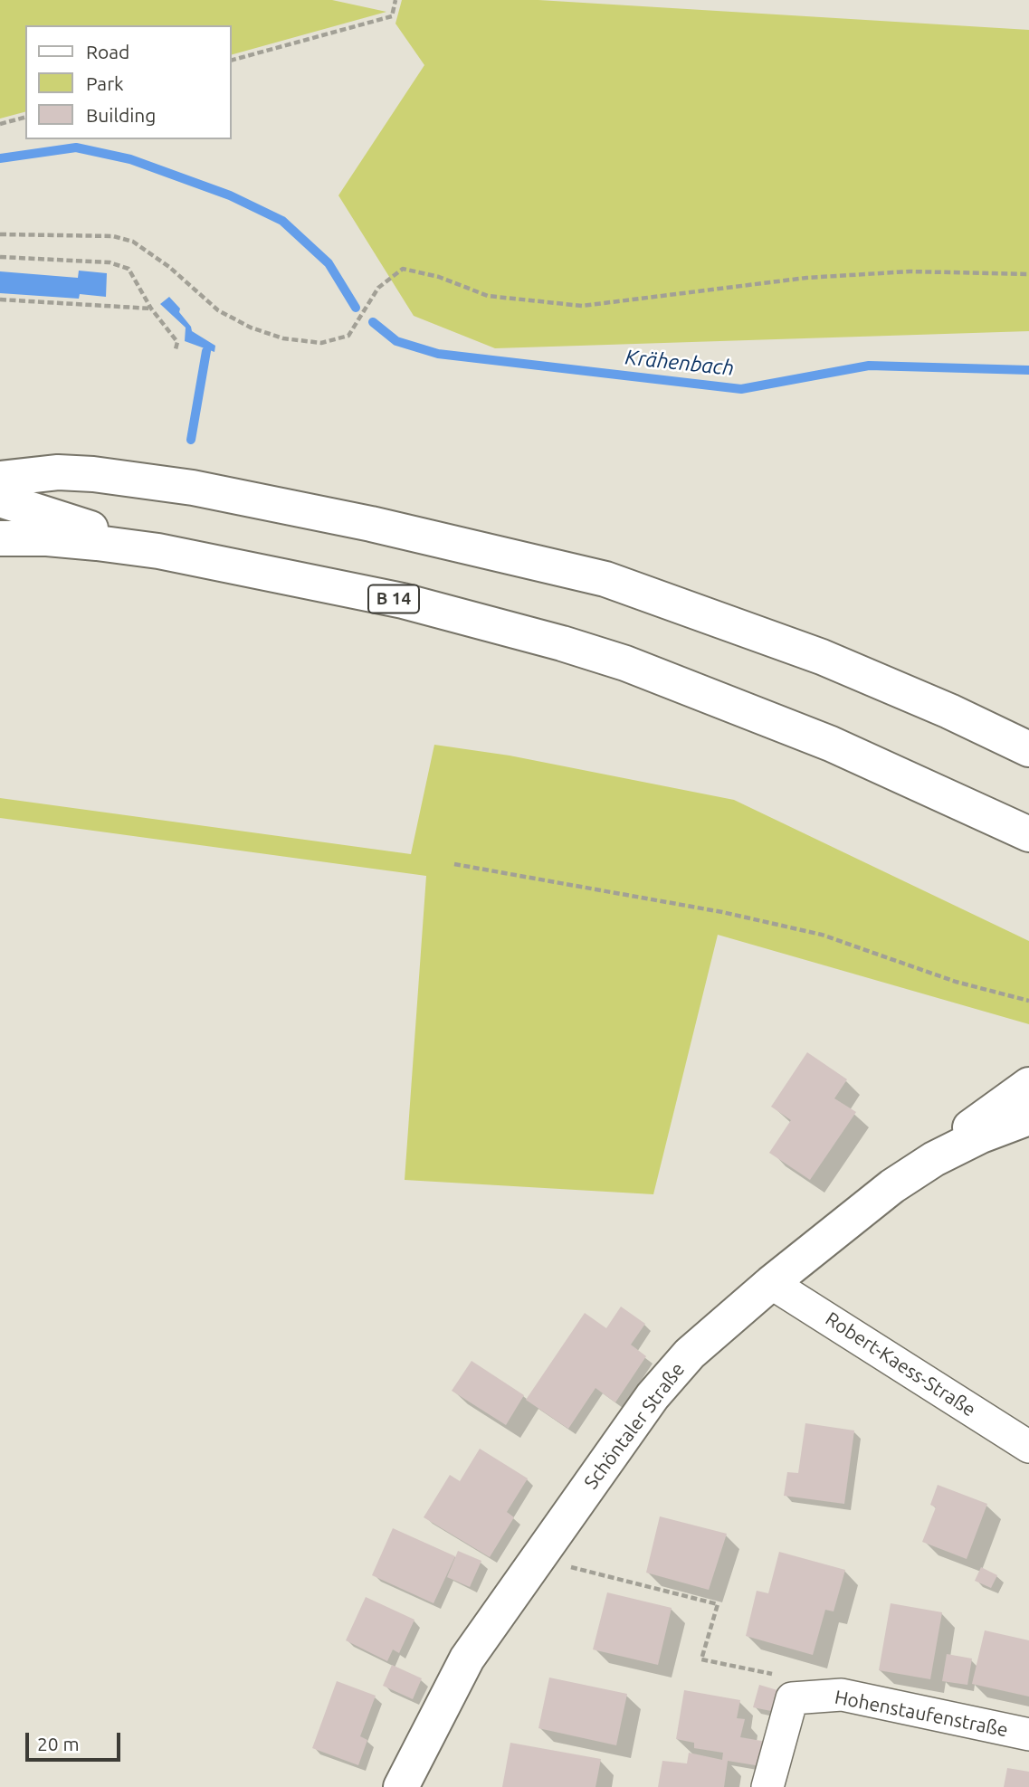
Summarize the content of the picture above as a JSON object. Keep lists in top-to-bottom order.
{
  "streets": {
    "main road": ["B 14", "Schöntaler Straße"],
    "street": ["Robert-Kaess-Straße", "Hohenstaufenstraße"]
  },
  "crossings": [
    ["Robert-Kaess-Straße", "Schöntaler Straße"]
  ],
  "water": ["Krähenbach"],
  "legend": ["Road", "Park", "Building"],
  "scale_bar": "20 m"
}
